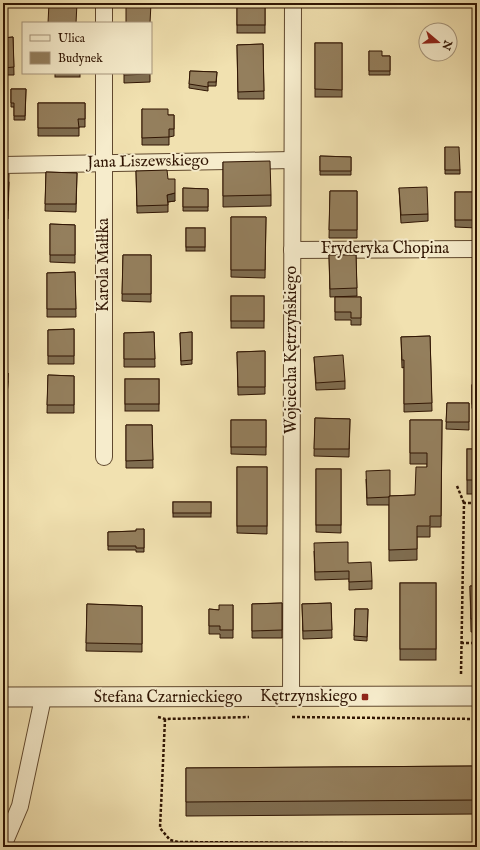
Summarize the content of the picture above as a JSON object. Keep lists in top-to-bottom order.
{
  "streets": {
    "street": [
      "Jana Liszewskiego",
      "Fryderyka Chopina",
      "Karola Małłka",
      "Wojciecha Kętrzyńskiego",
      "Stefana Czarnieckiego"
    ]
  },
  "crossings": [
    ["Jana Liszewskiego", "Karola Małłka"],
    ["Jana Liszewskiego", "Wojciecha Kętrzyńskiego"],
    ["Fryderyka Chopina", "Wojciecha Kętrzyńskiego"],
    ["Wojciecha Kętrzyńskiego", "Stefana Czarnieckiego"]
  ],
  "places": {
    "transit": ["Kętrzynskiego"]
  },
  "legend": ["Ulica", "Budynek"],
  "north": "right"
}
